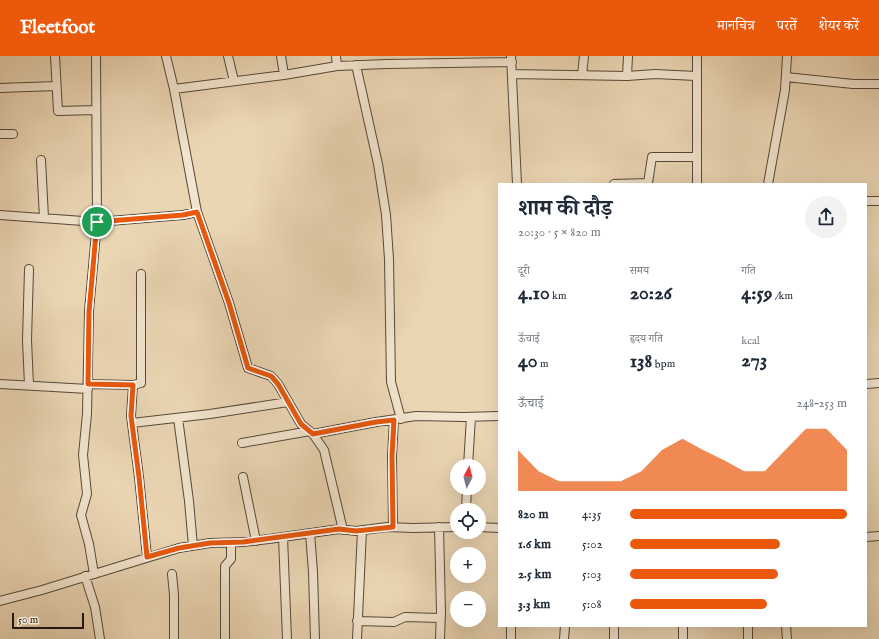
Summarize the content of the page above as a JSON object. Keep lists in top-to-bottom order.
{
  "scale_bar": "50 m",
  "north": "top",
  "page": {
    "header": "Fleetfoot",
    "nav": ["मानचित्र", "परतें", "शेयर करें"],
    "heading": ["शाम की दौड़", "20:30 · 5 × 820 m"],
    "stats": [
      ["दूरी", "4.10 km"],
      ["समय", "20:26"],
      ["गति", "4:59 /km"],
      ["ऊँचाई", "40 m"],
      ["हृदय गति", "138 bpm"],
      ["kcal", "273"]
    ],
    "chart": ["ऊँचाई", "248–253 m"],
    "map_buttons": ["+", "−"],
    "list": [
      {
        "name": "820 m",
        "note": "4:35"
      },
      {
        "name": "1.6 km",
        "note": "5:02"
      },
      {
        "name": "2.5 km",
        "note": "5:03"
      },
      {
        "name": "3.3 km",
        "note": "5:08"
      }
    ],
    "scale": "50 m"
  }
}
